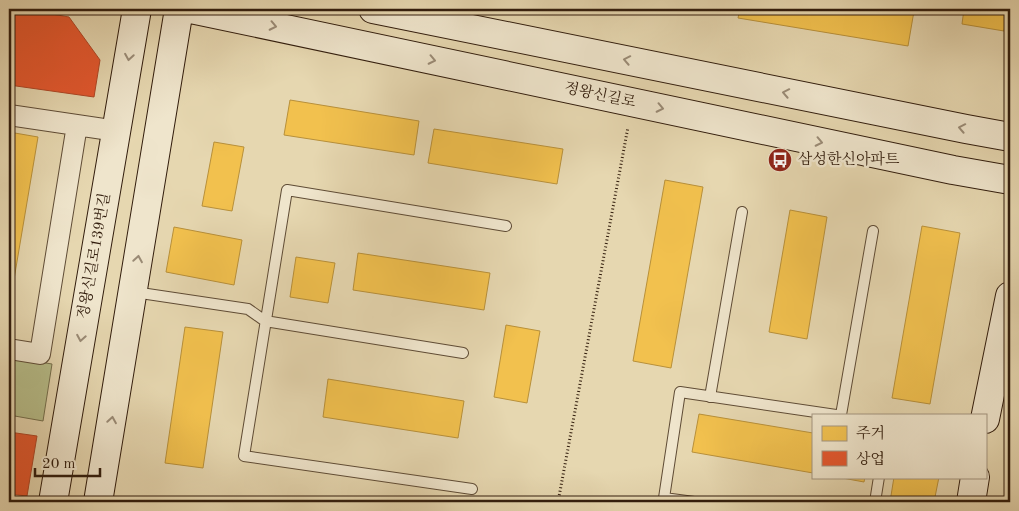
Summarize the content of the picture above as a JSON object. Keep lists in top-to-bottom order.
{
  "streets": {
    "street": ["정왕신길로", "정왕신길로139번길"]
  },
  "places": {
    "bus stop": ["삼성한신아파트"]
  },
  "legend": ["주거", "상업"],
  "scale_bar": "20 m"
}
